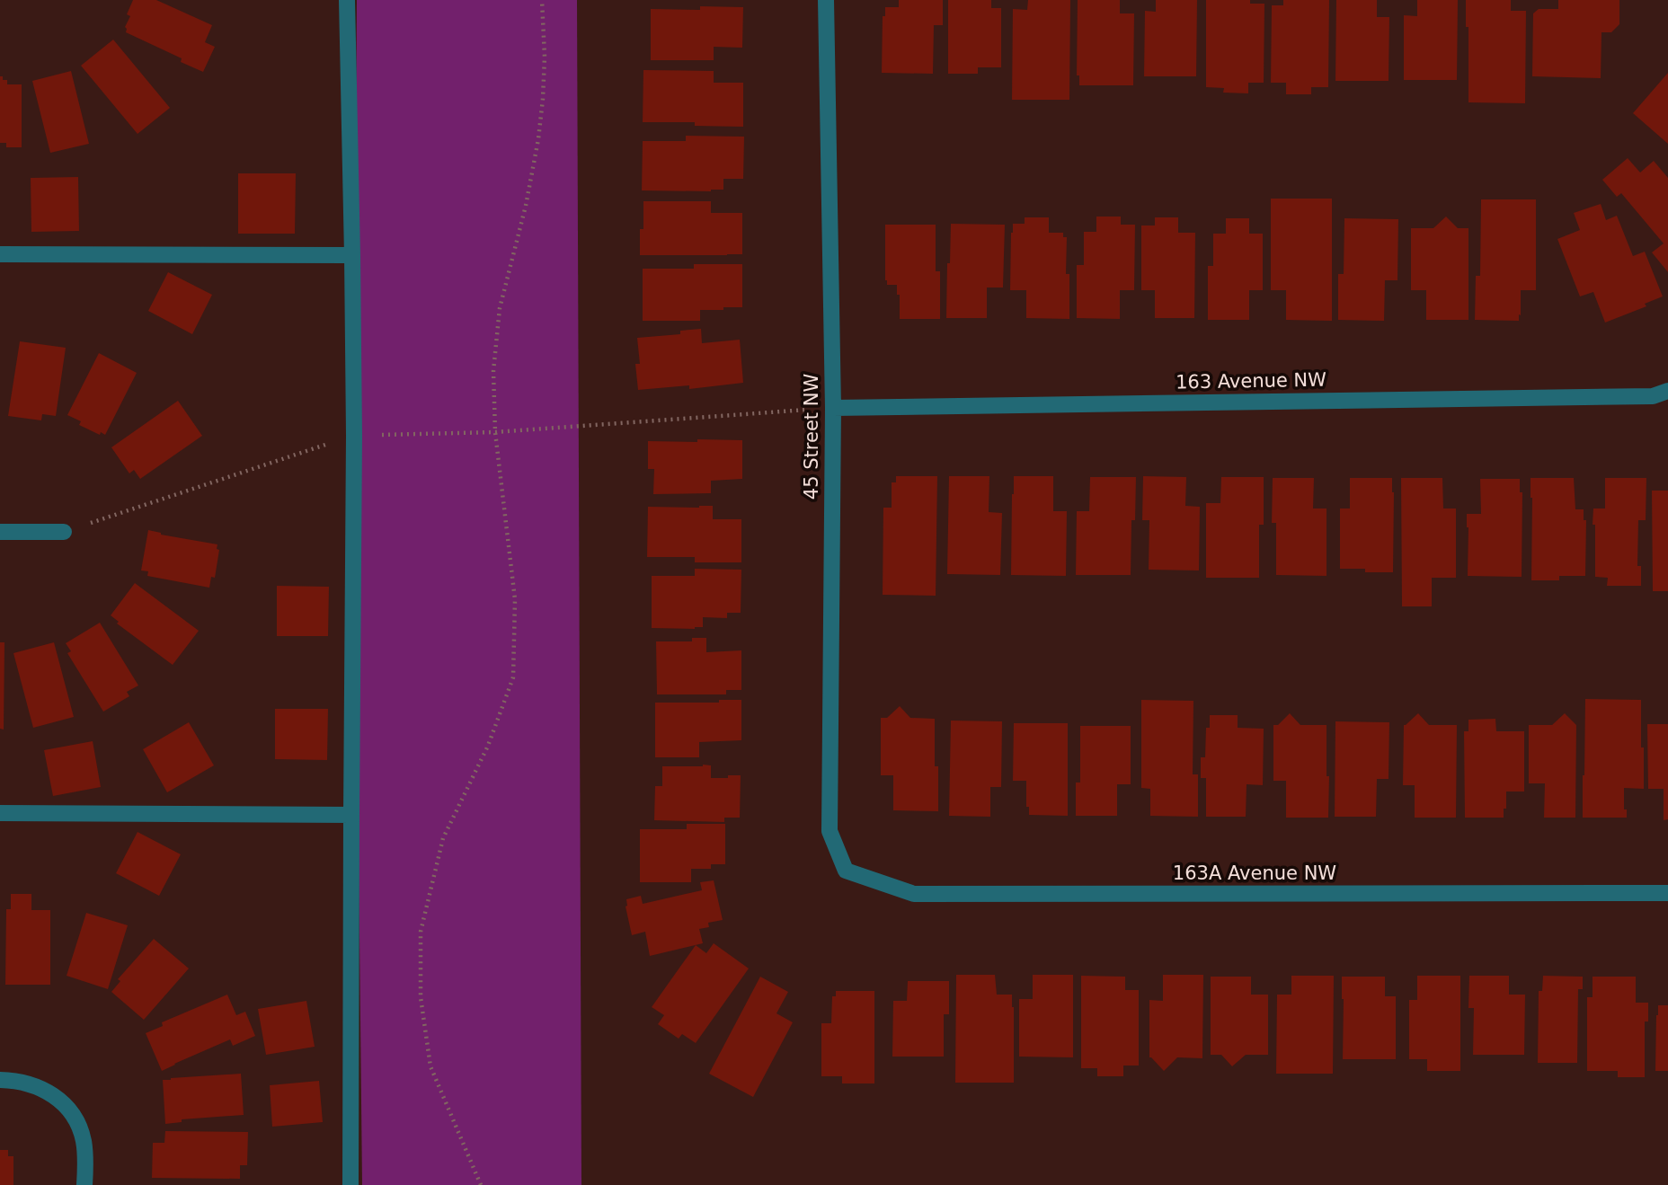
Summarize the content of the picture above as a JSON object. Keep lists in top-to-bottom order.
{
  "streets": {
    "street": ["163 Avenue NW", "45 Street NW", "163A Avenue NW"]
  },
  "crossings": [
    ["163 Avenue NW", "45 Street NW"],
    ["45 Street NW", "163A Avenue NW"]
  ]
}
